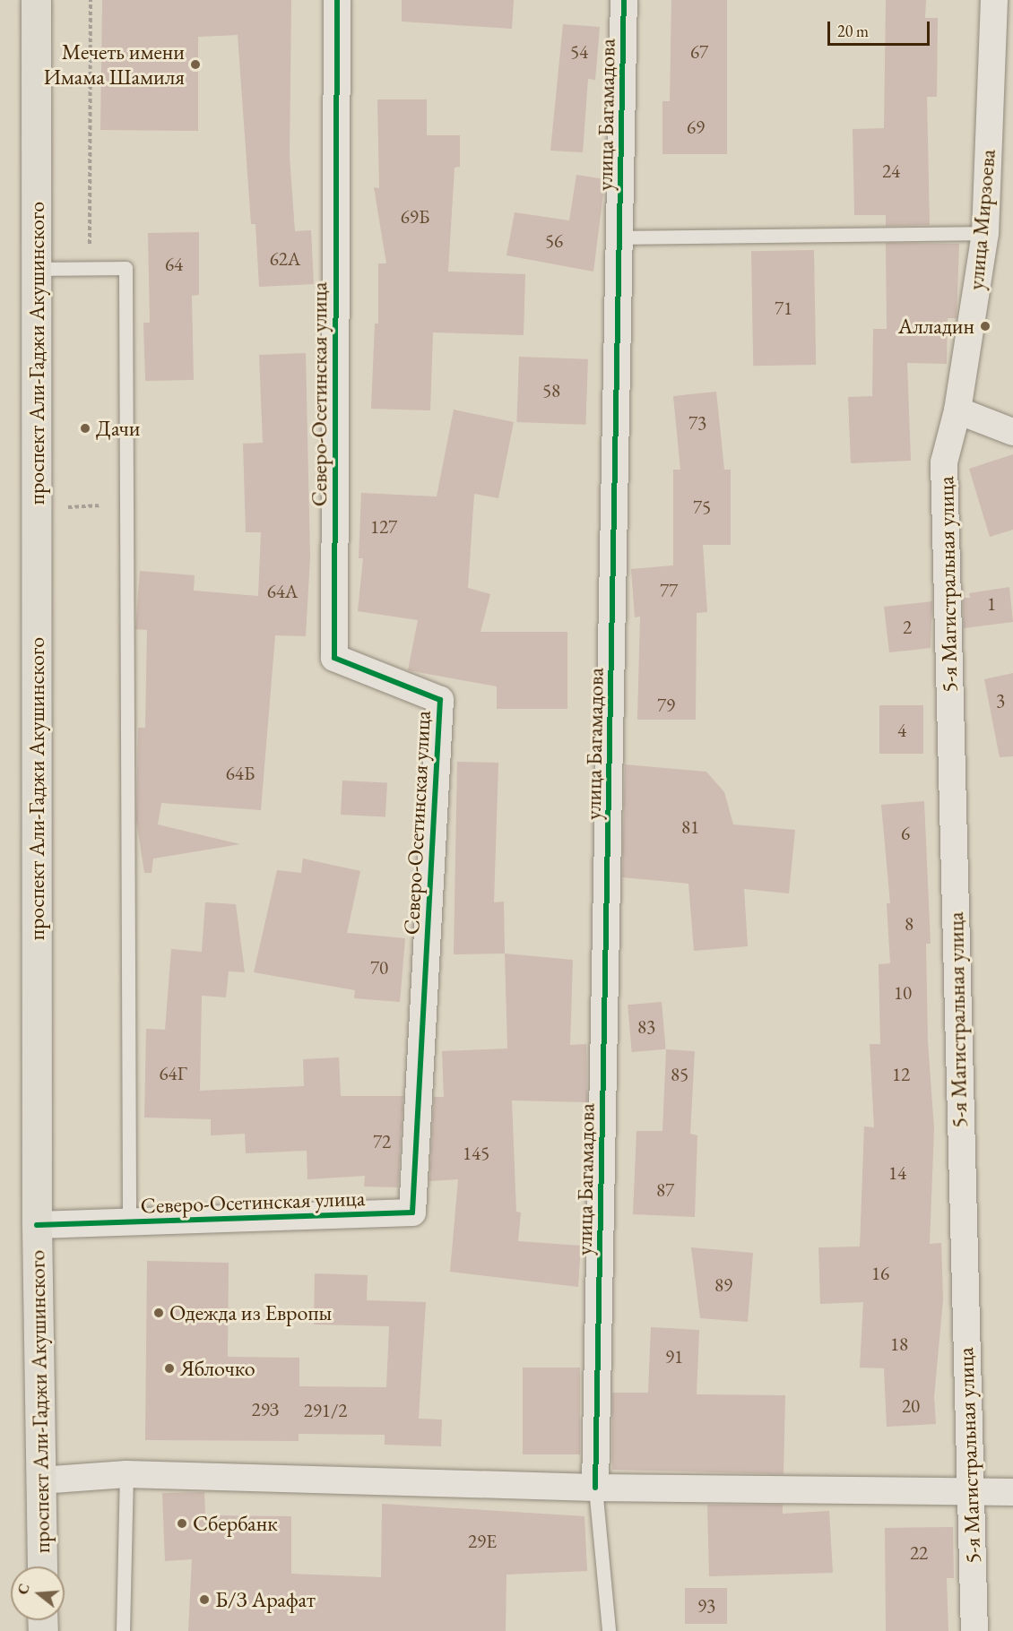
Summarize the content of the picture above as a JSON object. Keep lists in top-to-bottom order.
{
  "streets": {
    "main road": ["проспект Али-Гаджи Акушинского"],
    "street": [
      "улица Багамадова",
      "улица Мирзоева",
      "Северо-Осетинская улица",
      "5-я Магистральная улица"
    ]
  },
  "crossings": [
    ["улица Мирзоева", "5-я Магистральная улица"],
    ["проспект Али-Гаджи Акушинского", "Северо-Осетинская улица"]
  ],
  "places": [
    "Мечеть имени Имама Шамиля",
    "Алладин",
    "Дачи",
    "Одежда из Европы",
    "Яблочко",
    "Сбербанк",
    "Б/З Арафат"
  ],
  "house_numbers": [
    "54",
    "67",
    "69",
    "24",
    "69Б",
    "56",
    "62А",
    "64",
    "71",
    "58",
    "73",
    "75",
    "127",
    "77",
    "64А",
    "1",
    "2",
    "3",
    "79",
    "4",
    "64Б",
    "81",
    "6",
    "8",
    "70",
    "10",
    "83",
    "64Г",
    "85",
    "12",
    "72",
    "145",
    "14",
    "87",
    "16",
    "89",
    "18",
    "91",
    "20",
    "29З",
    "291/2",
    "29Е",
    "22",
    "93"
  ],
  "scale_bar": "20 m",
  "north": "left"
}
